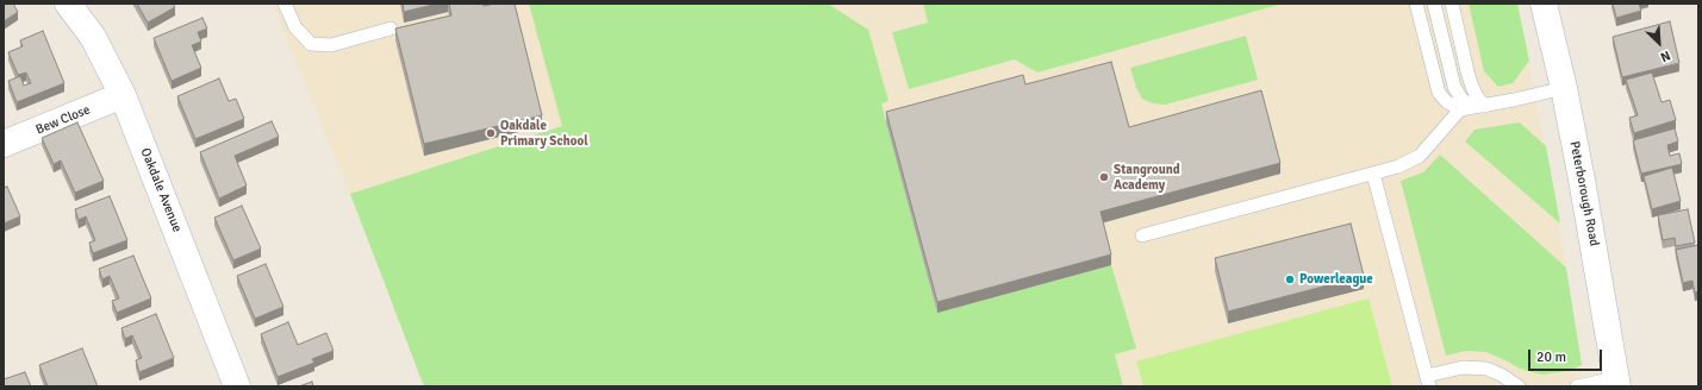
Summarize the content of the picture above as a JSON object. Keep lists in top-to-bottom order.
{
  "streets": {
    "street": ["Bew Close", "Oakdale Avenue", "Peterborough Road"]
  },
  "crossings": [
    ["Bew Close", "Oakdale Avenue"]
  ],
  "places": ["Oakdale Primary School", "Stanground Academy", "Powerleague"],
  "scale_bar": "20 m",
  "north": "bottom right"
}
